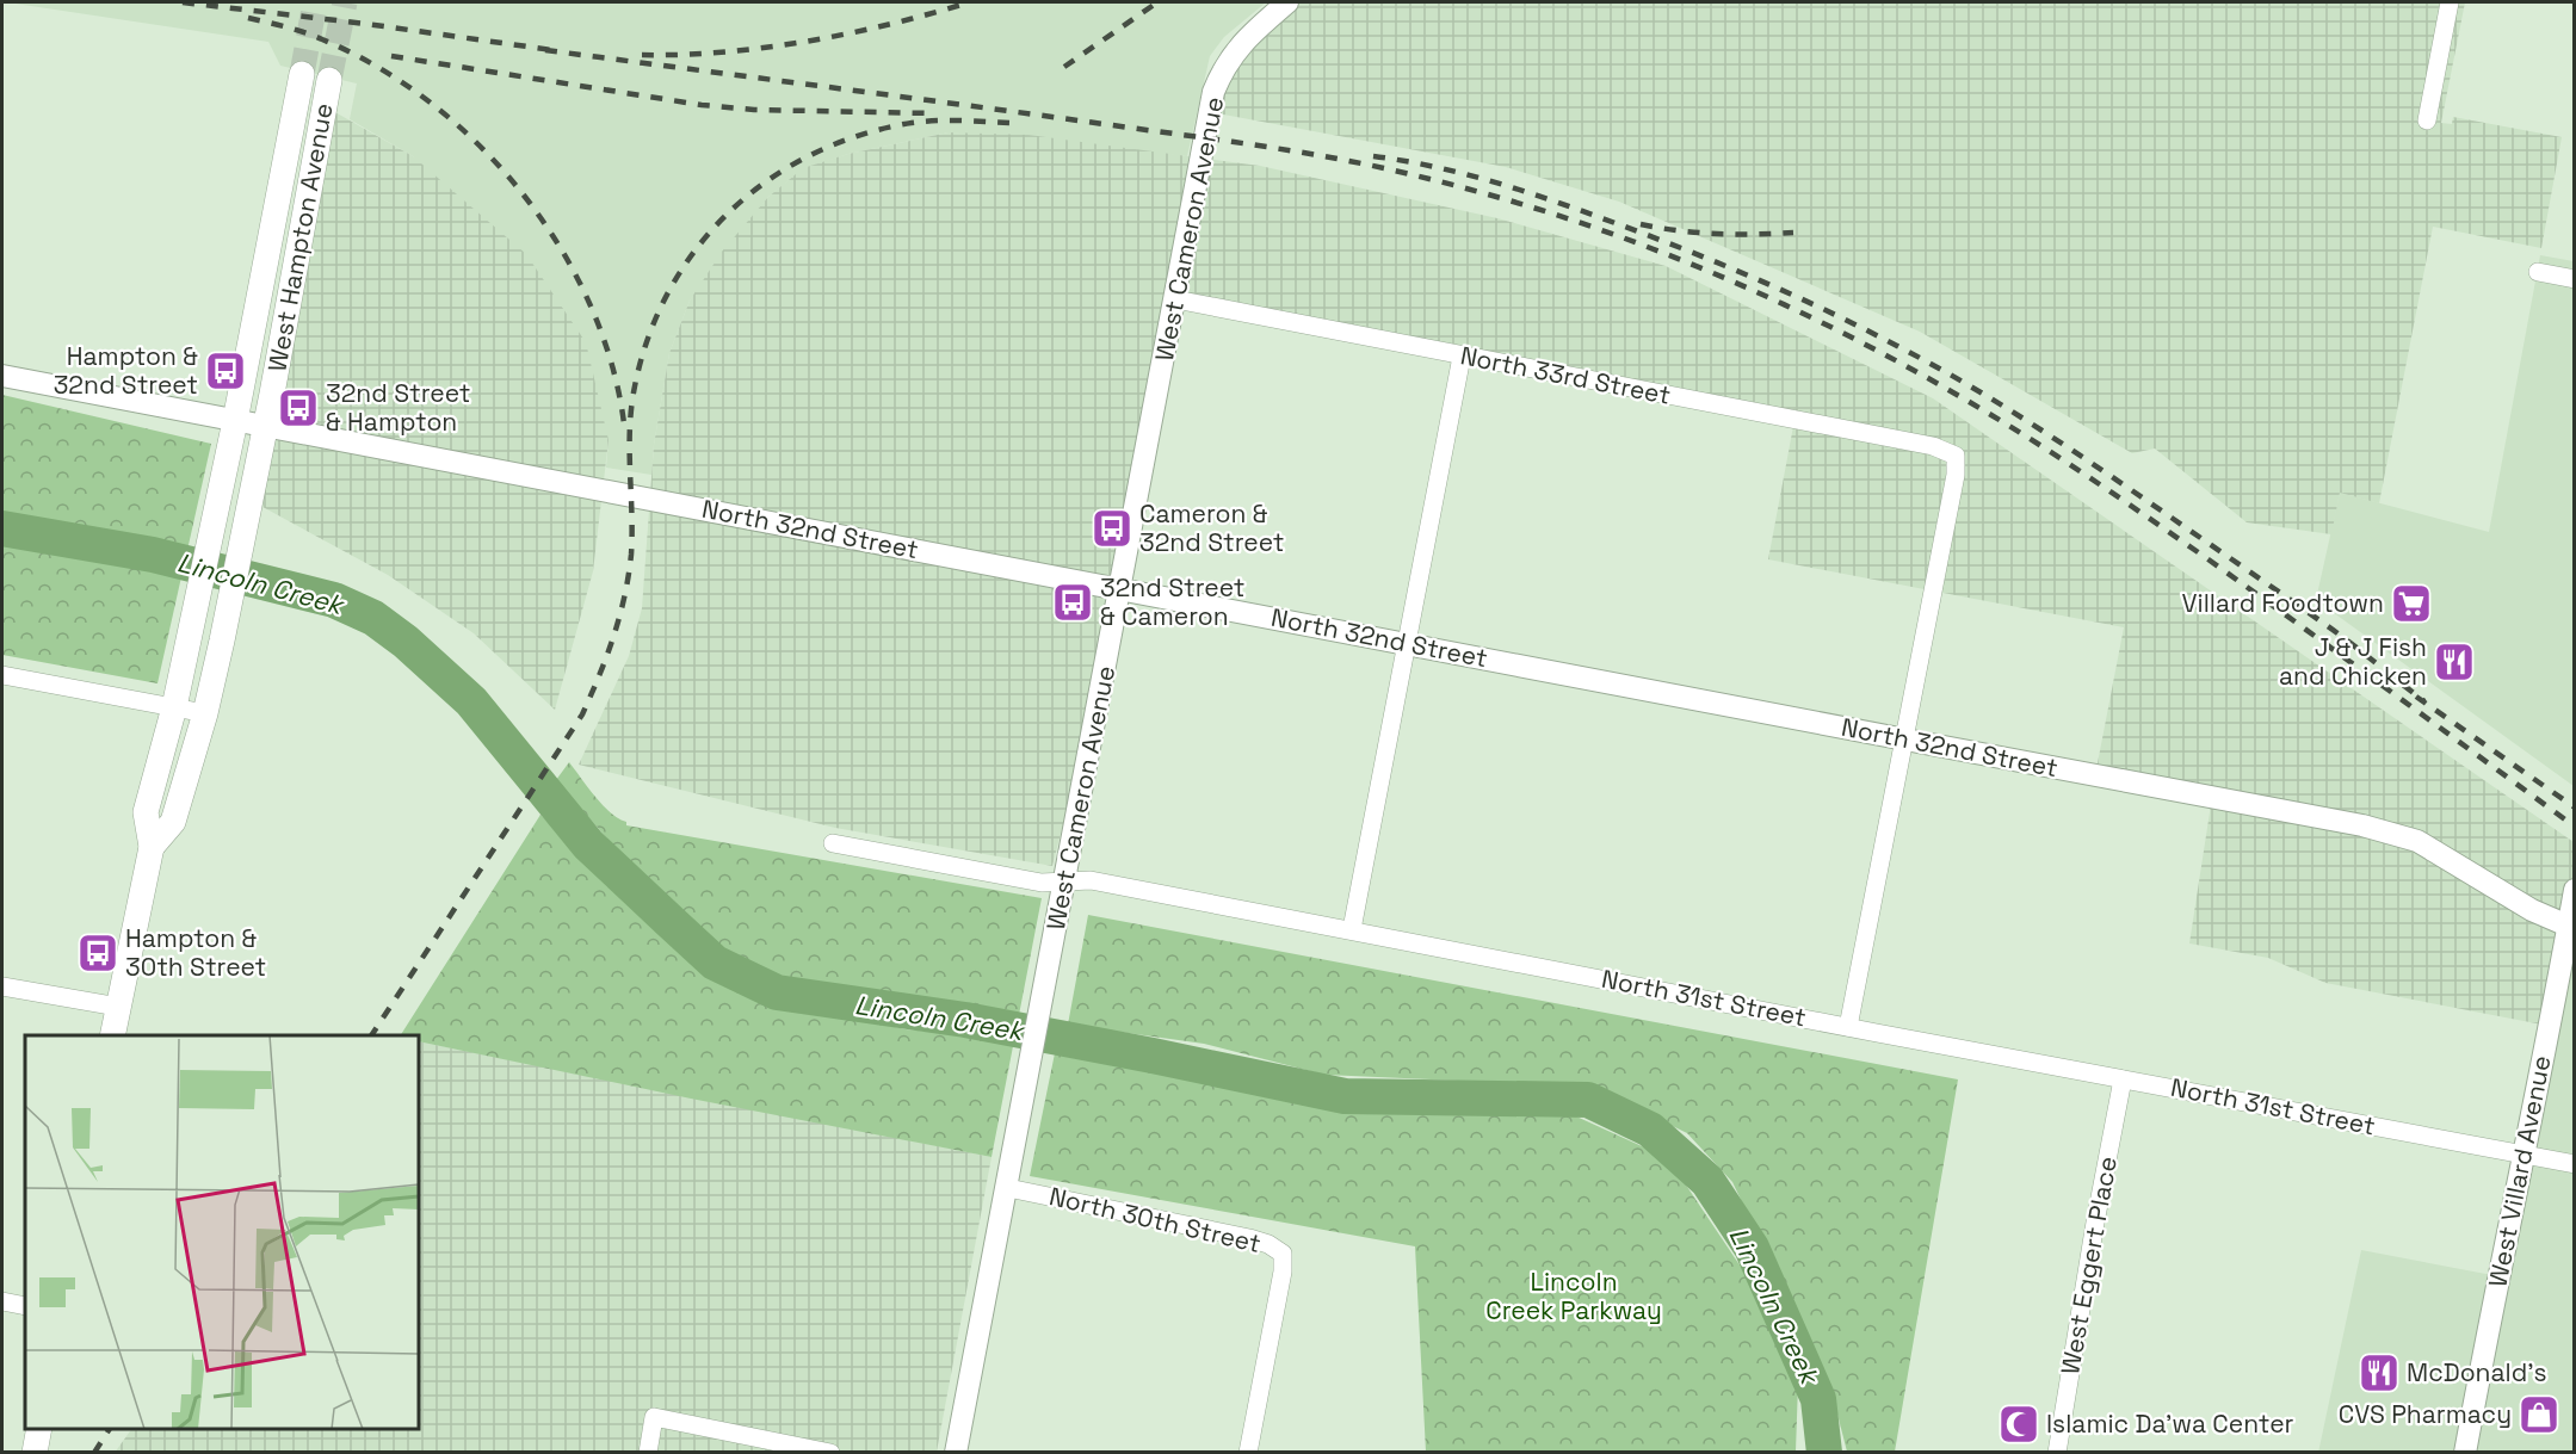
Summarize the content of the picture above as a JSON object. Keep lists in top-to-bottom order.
{
  "streets": {
    "main road": ["West Hampton Avenue"],
    "street": [
      "West Cameron Avenue",
      "North 33rd Street",
      "North 32nd Street",
      "North 31st Street",
      "West Villard Avenue",
      "North 30th Street",
      "West Eggert Place"
    ]
  },
  "crossings": [
    ["West Cameron Avenue", "North 33rd Street"],
    ["West Cameron Avenue", "North 32nd Street"],
    ["West Cameron Avenue", "North 31st Street"],
    ["West Cameron Avenue", "North 30th Street"],
    ["West Hampton Avenue", "North 32nd Street"],
    ["North 33rd Street", "North 32nd Street"],
    ["North 32nd Street", "West Villard Avenue"],
    ["North 31st Street", "West Villard Avenue"],
    ["North 31st Street", "West Eggert Place"]
  ],
  "water": ["Lincoln Creek"],
  "parks": ["Lincoln Creek Parkway"],
  "places": {
    "bus stop": [
      "Hampton & 32nd Street",
      "32nd Street & Hampton",
      "Cameron & 32nd Street",
      "32nd Street & Cameron",
      "Hampton & 30th Street"
    ],
    "supermarket": ["Villard Foodtown"],
    "restaurant": ["J & J Fish and Chicken", "McDonald's"],
    "shop": ["CVS Pharmacy"],
    "mosque": ["Islamic Da'wa Center"]
  }
}
